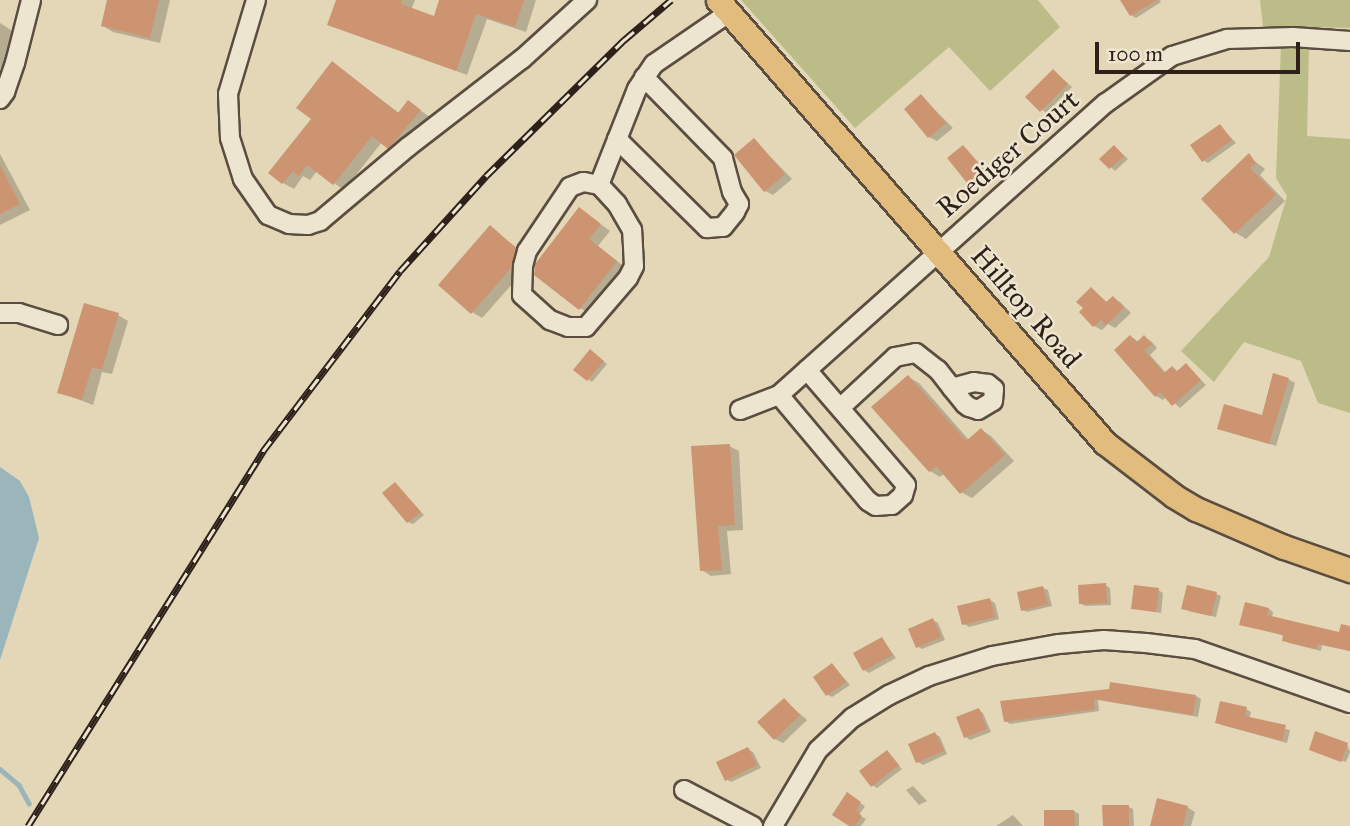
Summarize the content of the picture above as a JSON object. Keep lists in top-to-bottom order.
{
  "streets": {
    "main road": ["Hilltop Road"],
    "street": ["Roediger Court"]
  },
  "crossings": [
    ["Roediger Court", "Hilltop Road"]
  ],
  "scale_bar": "100 m"
}
